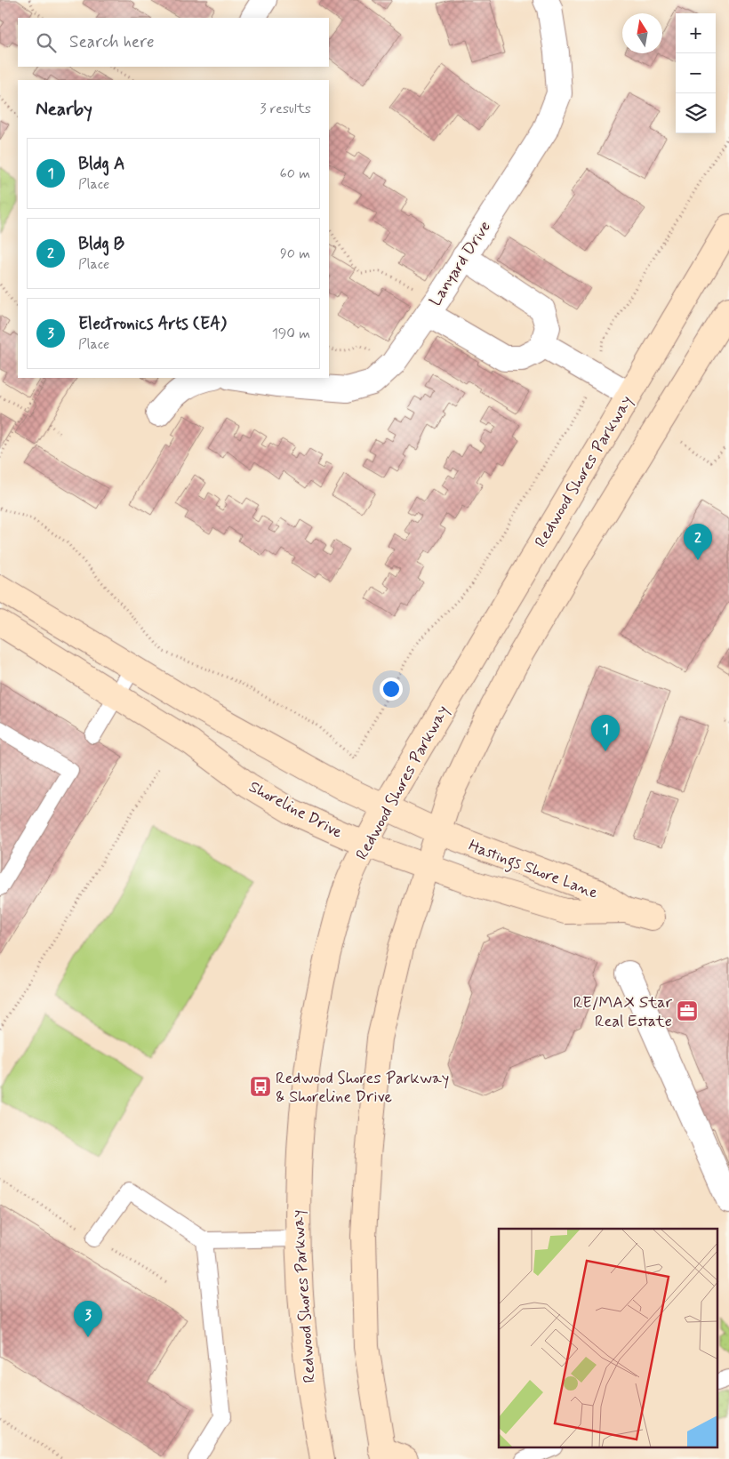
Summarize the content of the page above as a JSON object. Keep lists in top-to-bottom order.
{
  "streets": {
    "main road": ["Redwood Shores Parkway", "Shoreline Drive", "Hastings Shore Lane"],
    "street": ["Lanyard Drive"]
  },
  "crossings": [
    ["Redwood Shores Parkway", "Shoreline Drive"],
    ["Shoreline Drive", "Hastings Shore Lane"]
  ],
  "places": {
    "office": ["RE/MAX Star Real Estate"],
    "bus stop": ["Redwood Shores Parkway & Shoreline Drive"]
  },
  "north": "top",
  "page": {
    "map_buttons": ["+", "−"],
    "search": "Search here",
    "heading": ["Nearby", "3 results"],
    "list": [
      {
        "mark": "1",
        "name": "Bldg A",
        "note": "Place",
        "value": "60 m"
      },
      {
        "mark": "2",
        "name": "Bldg B",
        "note": "Place",
        "value": "90 m"
      },
      {
        "mark": "3",
        "name": "Electronics Arts (EA)",
        "note": "Place",
        "value": "190 m"
      }
    ],
    "pins": ["2", "1", "3"]
  }
}
